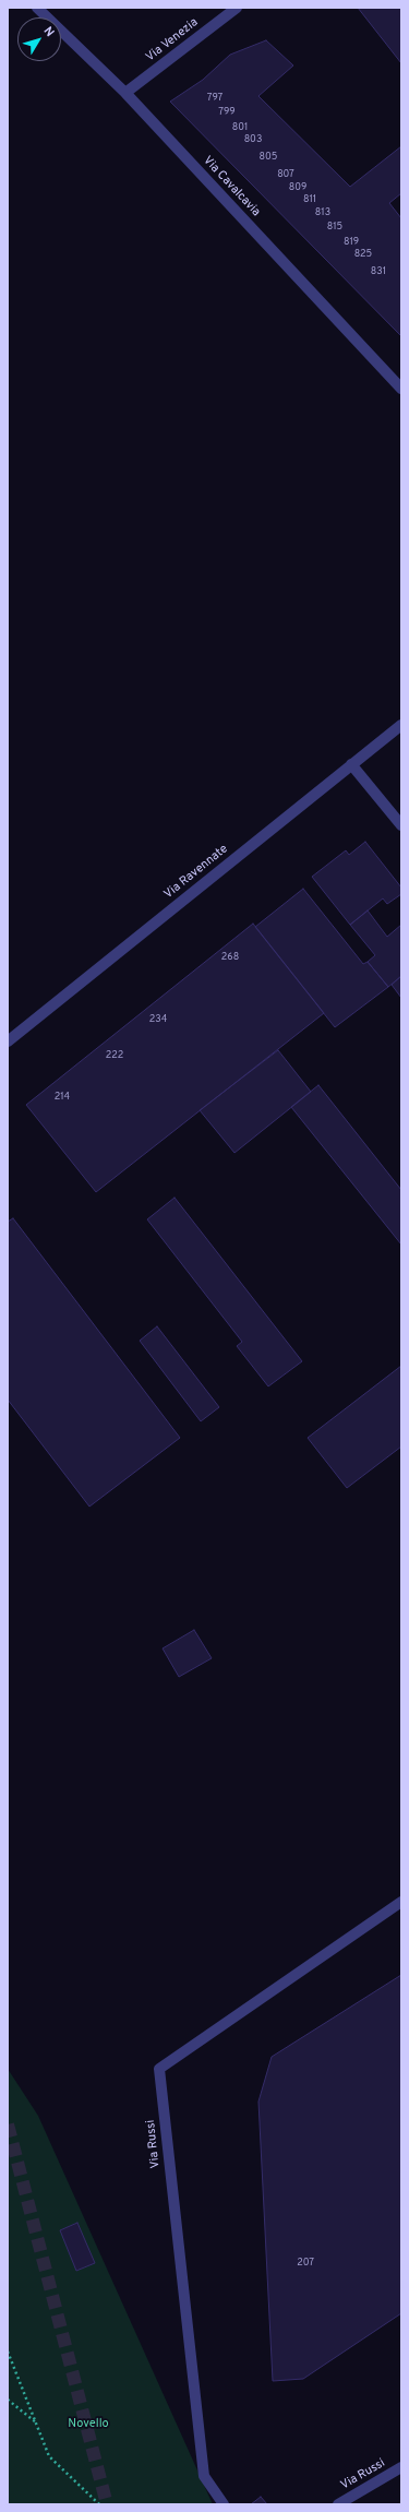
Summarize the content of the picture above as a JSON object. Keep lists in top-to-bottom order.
{
  "streets": {
    "street": [
      "Via Venezia",
      "Via Cavalcavia",
      "Via Ravennate",
      "Via Russi"
    ]
  },
  "crossings": [
    ["Via Venezia", "Via Cavalcavia"]
  ],
  "parks": ["Novello"],
  "house_numbers": [
    "797",
    "799",
    "801",
    "803",
    "805",
    "807",
    "809",
    "811",
    "813",
    "815",
    "819",
    "825",
    "831",
    "268",
    "234",
    "222",
    "214",
    "207"
  ],
  "north": "top right"
}
